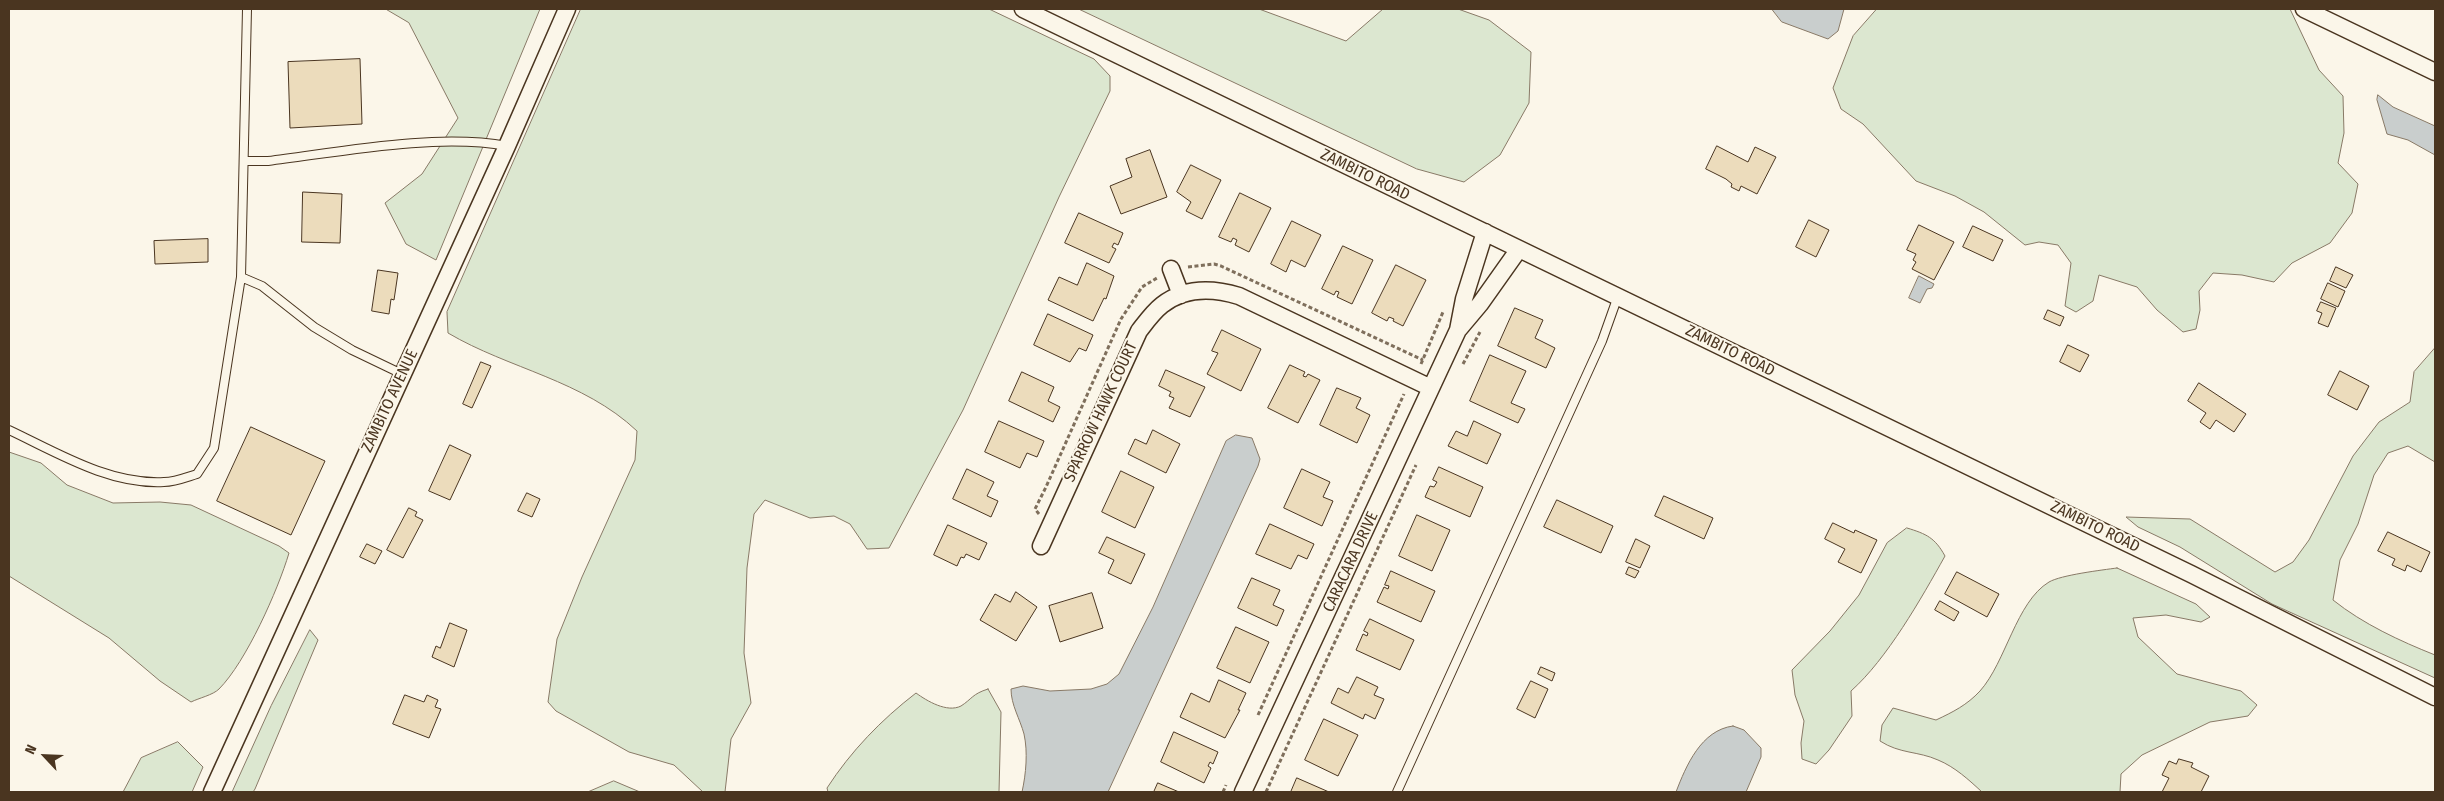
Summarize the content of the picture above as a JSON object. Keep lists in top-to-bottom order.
{
  "streets": {
    "street": [
      "ZAMBITO ROAD",
      "ZAMBITO AVENUE",
      "SPARROW HAWK COURT",
      "CARACARA DRIVE"
    ]
  },
  "crossings": [
    ["ZAMBITO ROAD", "CARACARA DRIVE"],
    ["SPARROW HAWK COURT", "CARACARA DRIVE"]
  ],
  "north": "top left"
}
